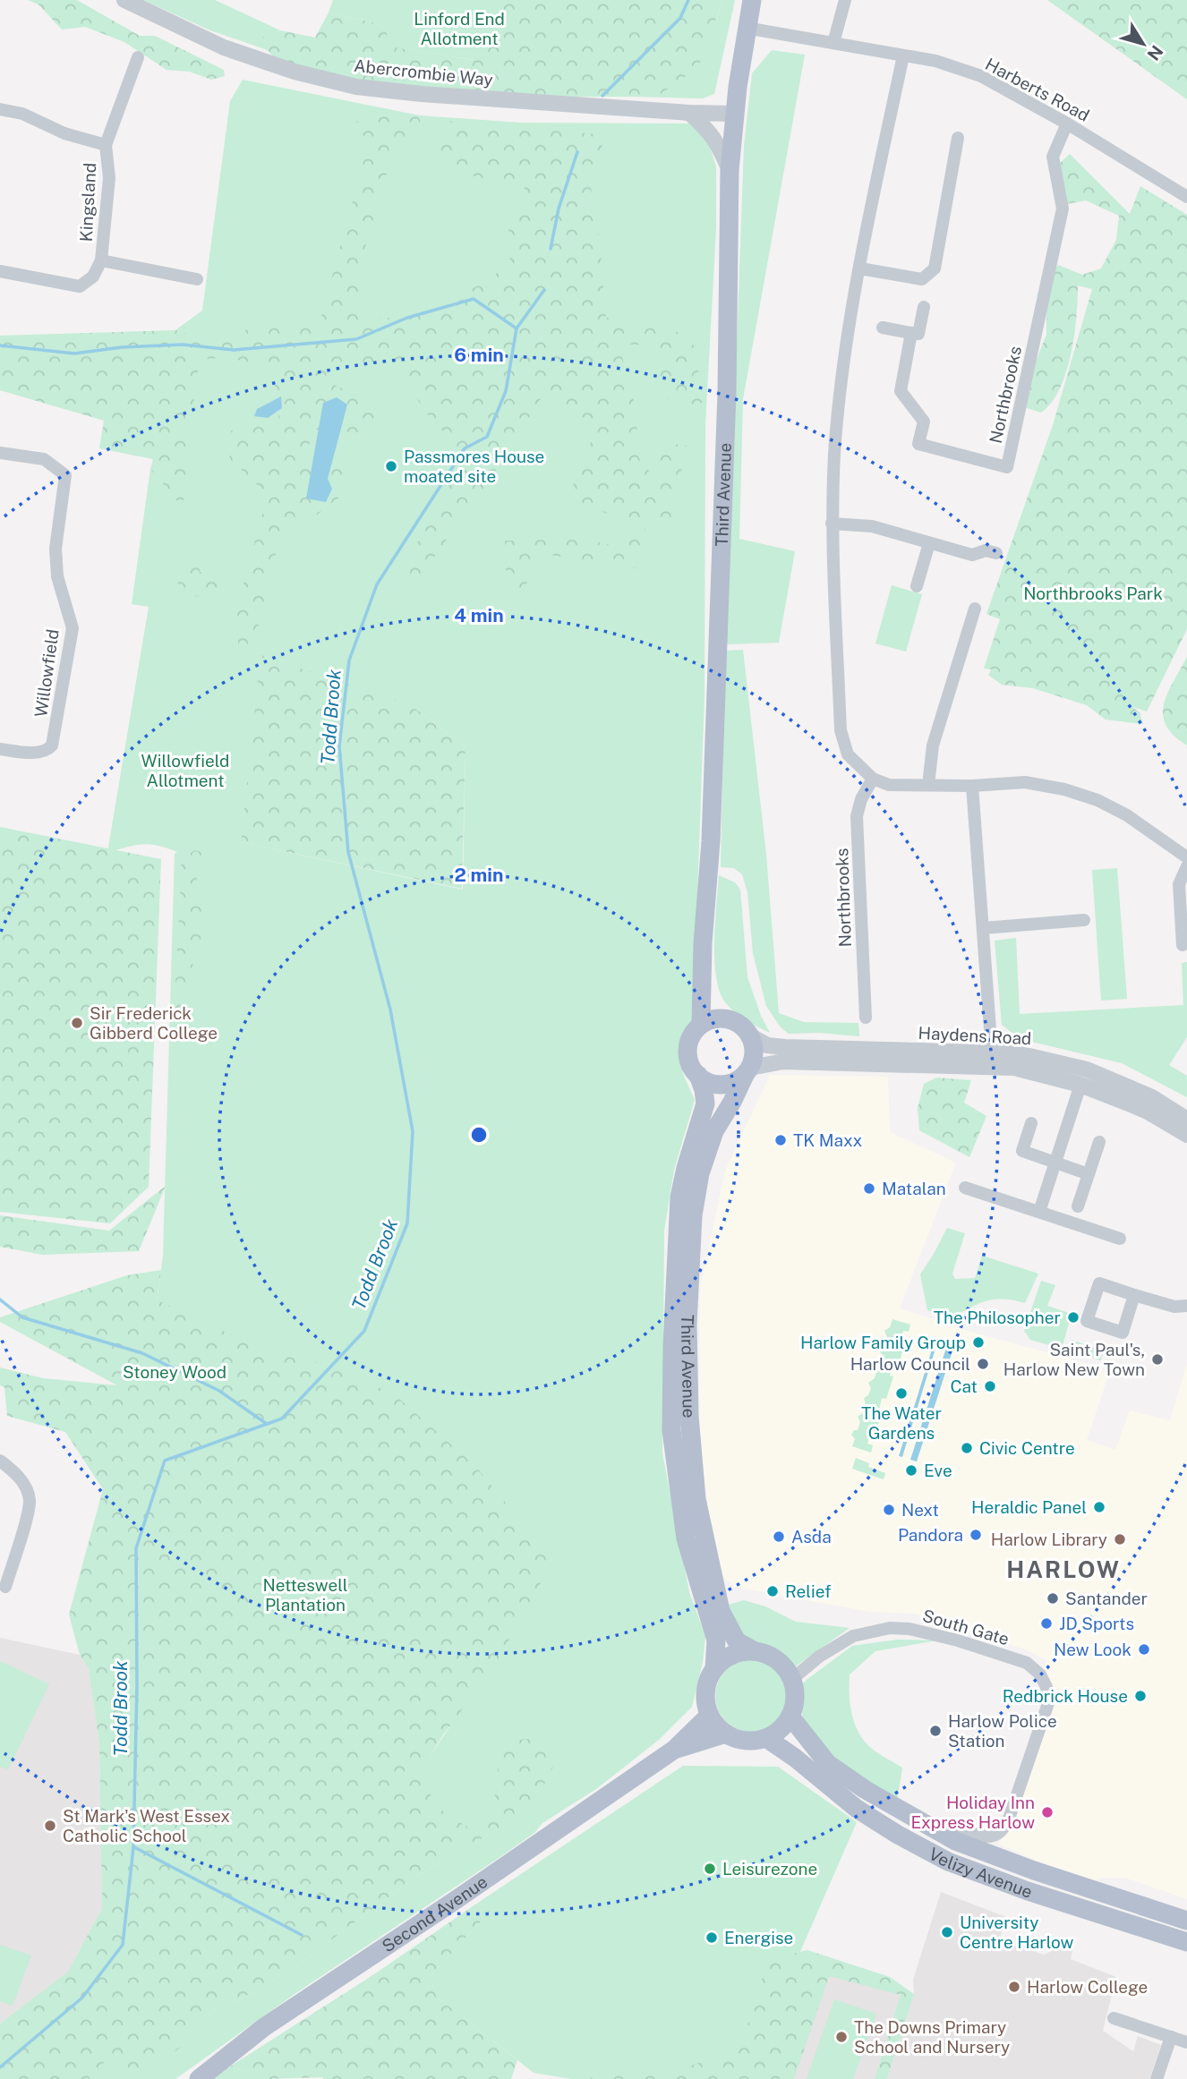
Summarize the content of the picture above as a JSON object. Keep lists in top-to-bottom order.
{
  "streets": {
    "main road": ["Third Avenue", "Velizy Avenue", "Second Avenue"],
    "street": [
      "Abercrombie Way",
      "Harberts Road",
      "Kingsland",
      "Northbrooks",
      "Willowfield",
      "Haydens Road",
      "South Gate"
    ]
  },
  "crossings": [
    ["Abercrombie Way", "Third Avenue"],
    ["Harberts Road", "Northbrooks"],
    ["Harberts Road", "Third Avenue"],
    ["Third Avenue", "Haydens Road"],
    ["Third Avenue", "South Gate"],
    ["Third Avenue", "Velizy Avenue"],
    ["Third Avenue", "Second Avenue"],
    ["South Gate", "Velizy Avenue"],
    ["South Gate", "Second Avenue"],
    ["Velizy Avenue", "Second Avenue"]
  ],
  "districts": ["HARLOW"],
  "water": ["Todd Brook"],
  "parks": [
    "Linford End Allotment",
    "Northbrooks Park",
    "Willowfield Allotment",
    "Stoney Wood",
    "Netteswell Plantation"
  ],
  "places": [
    "Passmores House moated site",
    "Sir Frederick Gibberd College",
    "TK Maxx",
    "Matalan",
    "The Philosopher",
    "Harlow Family Group",
    "Saint Paul's, Harlow New Town",
    "Harlow Council",
    "Cat",
    "The Water Gardens",
    "Civic Centre",
    "Eve",
    "Heraldic Panel",
    "Next",
    "Pandora",
    "Asda",
    "Harlow Library",
    "Relief",
    "Santander",
    "JD Sports",
    "New Look",
    "Redbrick House",
    "Harlow Police Station",
    "Holiday Inn Express Harlow",
    "St Mark's West Essex Catholic School",
    "Leisurezone",
    "University Centre Harlow",
    "Energise",
    "Harlow College",
    "The Downs Primary School and Nursery"
  ],
  "north": "bottom right",
  "rings": ["6 min", "4 min", "2 min"]
}
